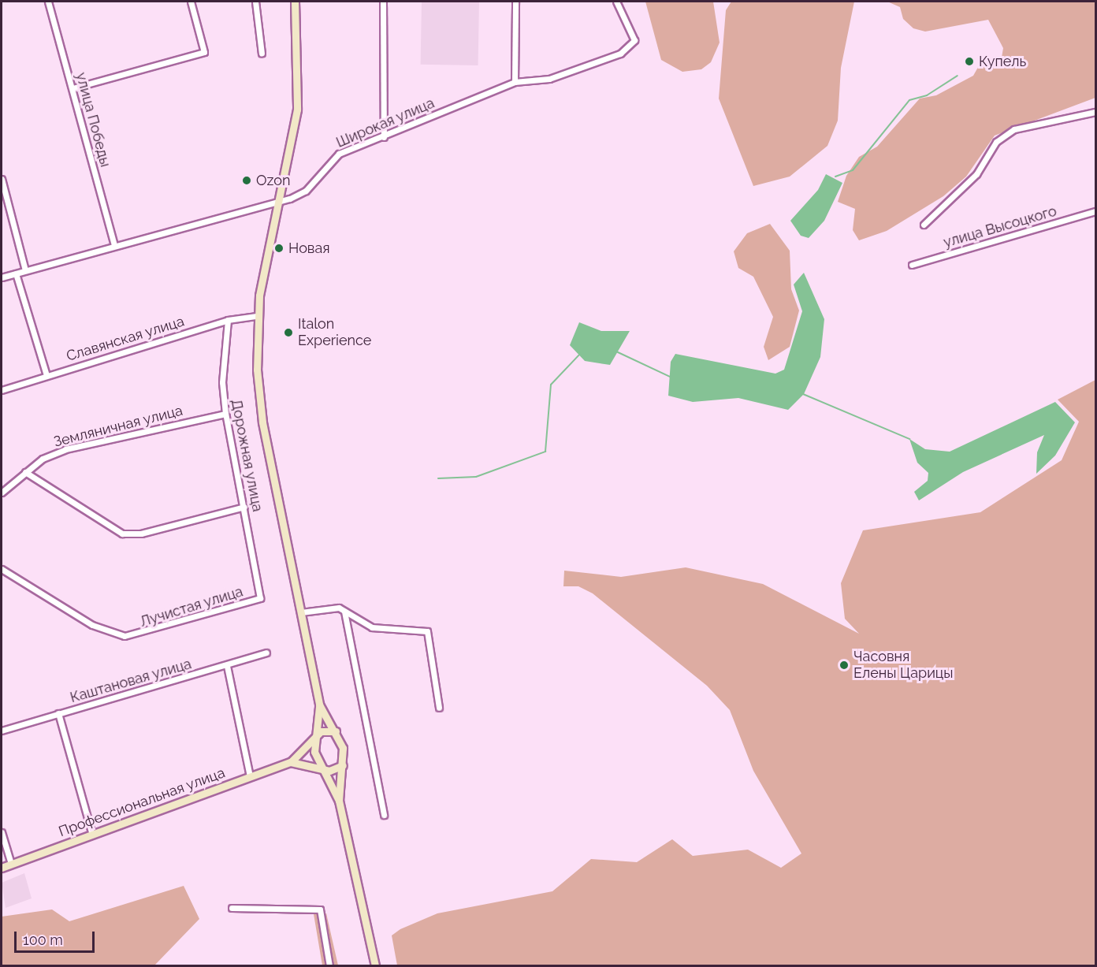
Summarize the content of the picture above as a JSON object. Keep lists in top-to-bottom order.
{
  "streets": {
    "main road": ["Профессиональная улица"],
    "street": [
      "улица Победы",
      "Широкая улица",
      "улица Высоцкого",
      "Славянская улица",
      "Земляничная улица",
      "Дорожная улица",
      "Лучистая улица",
      "Каштановая улица"
    ]
  },
  "crossings": [
    ["улица Победы", "Широкая улица"],
    ["Славянская улица", "Дорожная улица"],
    ["Земляничная улица", "Дорожная улица"],
    ["Дорожная улица", "Лучистая улица"]
  ],
  "places": [
    "Купель",
    "Ozon",
    "Новая",
    "Italon Experience",
    "Часовня Елены Царицы"
  ],
  "scale_bar": "100 m"
}
